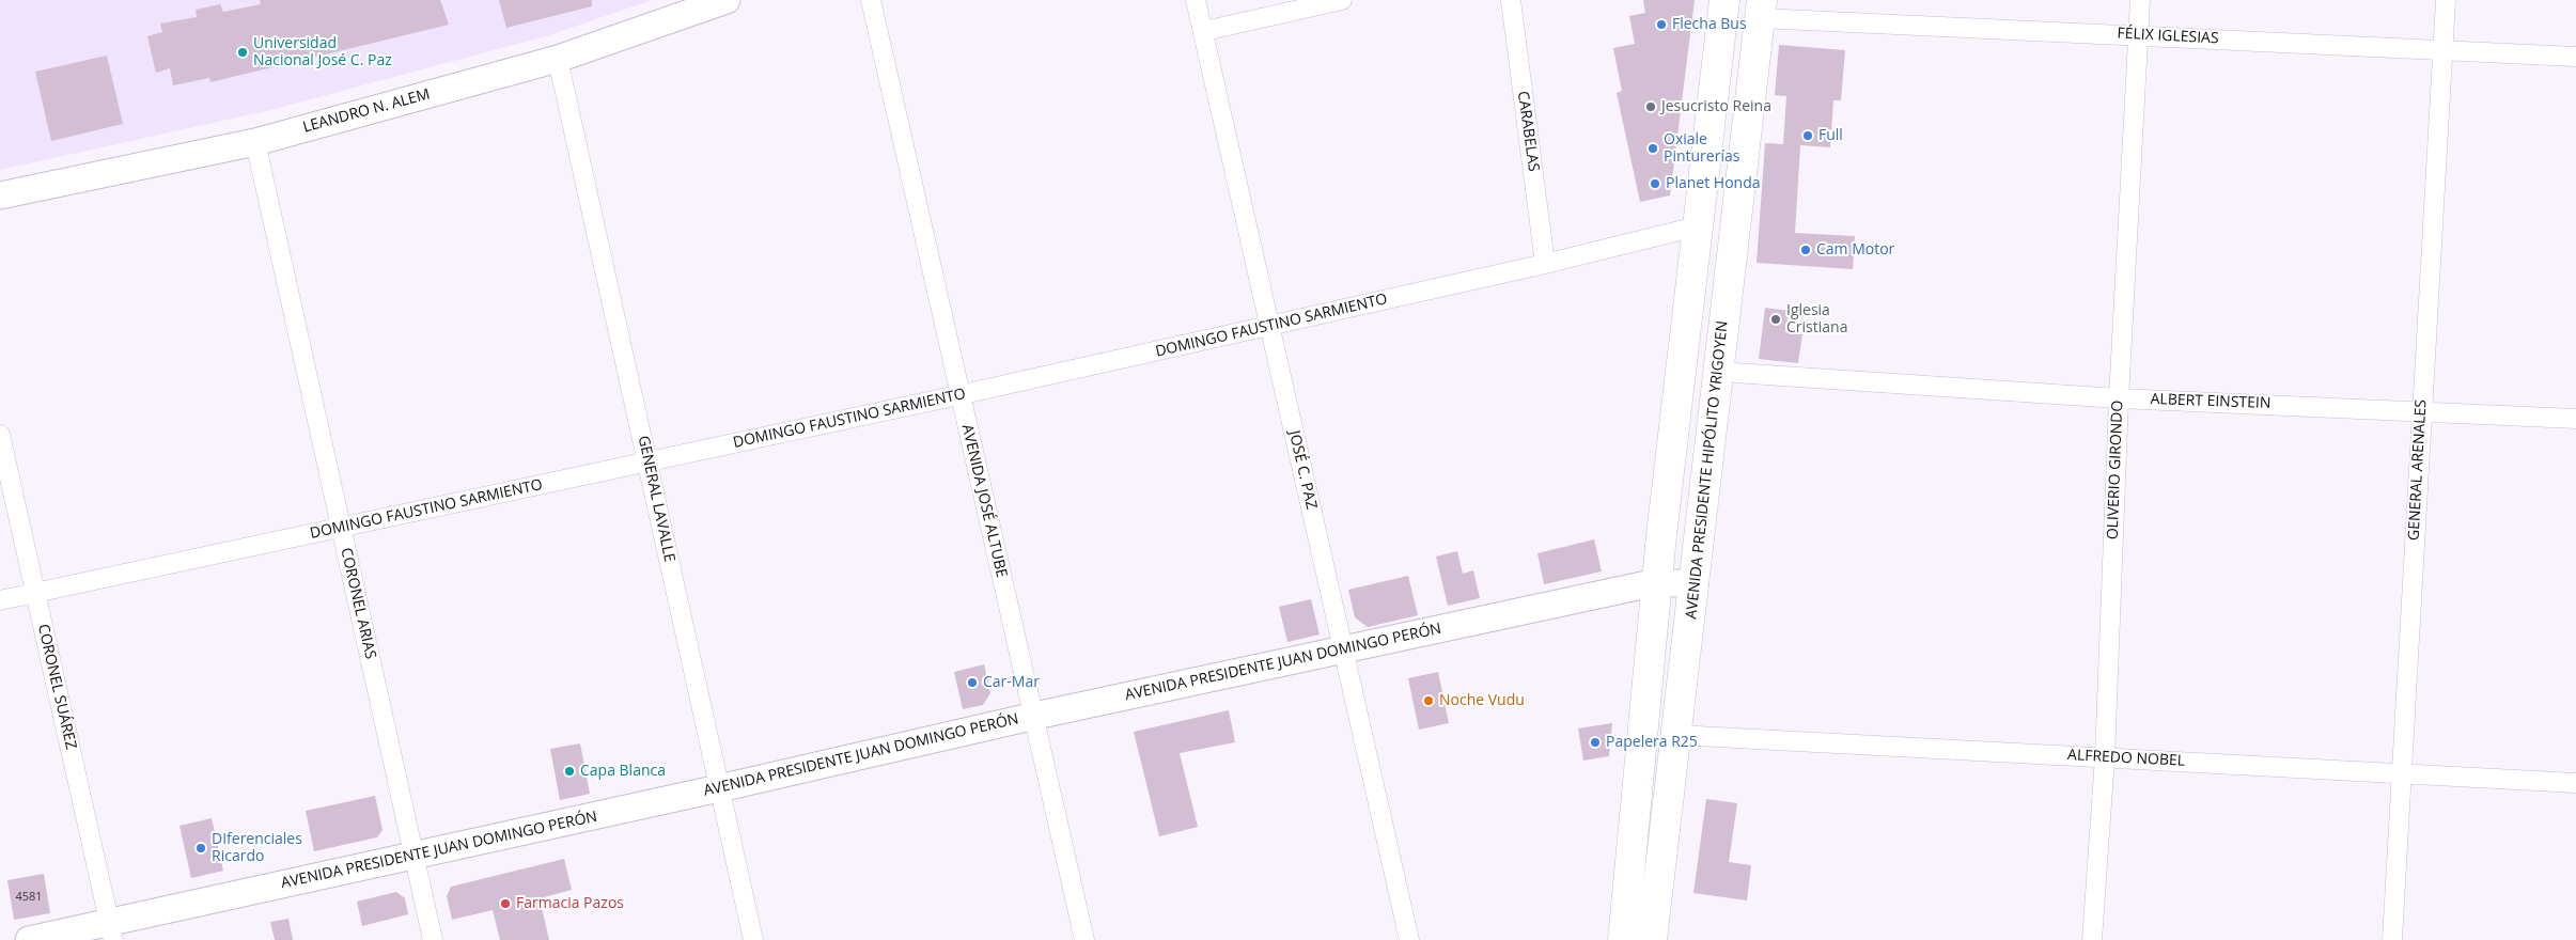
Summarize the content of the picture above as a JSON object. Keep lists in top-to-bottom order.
{
  "streets": {
    "main road": ["LEANDRO N. ALEM", "AVENIDA PRESIDENTE HIPÓLITO YRIGOYEN", "AVENIDA PRESIDENTE JUAN DOMINGO PERÓN"],
    "street": [
      "FÉLIX IGLESIAS",
      "CARABELAS",
      "DOMINGO FAUSTINO SARMIENTO",
      "ALBERT EINSTEIN",
      "JOSÉ C. PAZ",
      "OLIVERIO GIRONDO",
      "GENERAL ARENALES",
      "GENERAL LAVALLE",
      "AVENIDA JOSÉ ALTUBE",
      "CORONEL ARIAS",
      "CORONEL SUÁREZ",
      "ALFREDO NOBEL"
    ]
  },
  "crossings": [
    ["FÉLIX IGLESIAS", "AVENIDA PRESIDENTE HIPÓLITO YRIGOYEN"],
    ["FÉLIX IGLESIAS", "OLIVERIO GIRONDO"],
    ["FÉLIX IGLESIAS", "GENERAL ARENALES"],
    ["LEANDRO N. ALEM", "GENERAL LAVALLE"],
    ["LEANDRO N. ALEM", "CORONEL ARIAS"],
    ["CARABELAS", "DOMINGO FAUSTINO SARMIENTO"],
    ["DOMINGO FAUSTINO SARMIENTO", "JOSÉ C. PAZ"],
    ["DOMINGO FAUSTINO SARMIENTO", "GENERAL LAVALLE"],
    ["DOMINGO FAUSTINO SARMIENTO", "AVENIDA JOSÉ ALTUBE"],
    ["DOMINGO FAUSTINO SARMIENTO", "CORONEL ARIAS"],
    ["DOMINGO FAUSTINO SARMIENTO", "CORONEL SUÁREZ"],
    ["ALBERT EINSTEIN", "AVENIDA PRESIDENTE HIPÓLITO YRIGOYEN"],
    ["ALBERT EINSTEIN", "OLIVERIO GIRONDO"],
    ["ALBERT EINSTEIN", "GENERAL ARENALES"],
    ["JOSÉ C. PAZ", "AVENIDA PRESIDENTE JUAN DOMINGO PERÓN"],
    ["AVENIDA PRESIDENTE HIPÓLITO YRIGOYEN", "AVENIDA PRESIDENTE JUAN DOMINGO PERÓN"],
    ["AVENIDA PRESIDENTE HIPÓLITO YRIGOYEN", "ALFREDO NOBEL"],
    ["OLIVERIO GIRONDO", "ALFREDO NOBEL"],
    ["GENERAL ARENALES", "ALFREDO NOBEL"],
    ["GENERAL LAVALLE", "AVENIDA PRESIDENTE JUAN DOMINGO PERÓN"],
    ["AVENIDA JOSÉ ALTUBE", "AVENIDA PRESIDENTE JUAN DOMINGO PERÓN"],
    ["CORONEL ARIAS", "AVENIDA PRESIDENTE JUAN DOMINGO PERÓN"],
    ["AVENIDA PRESIDENTE JUAN DOMINGO PERÓN", "CORONEL SUÁREZ"]
  ],
  "places": [
    "Flecha Bus",
    "Universidad Nacional José C. Paz",
    "Jesucristo Reina",
    "Full",
    "Oxiale Pinturerías",
    "Planet Honda",
    "Cam Motor",
    "Iglesia Cristiana",
    "Car-Mar",
    "Noche Vudu",
    "Papelera R25",
    "Capa Blanca",
    "DIferenciales Ricardo",
    "Farmacia Pazos"
  ],
  "house_numbers": ["4581"]
}
